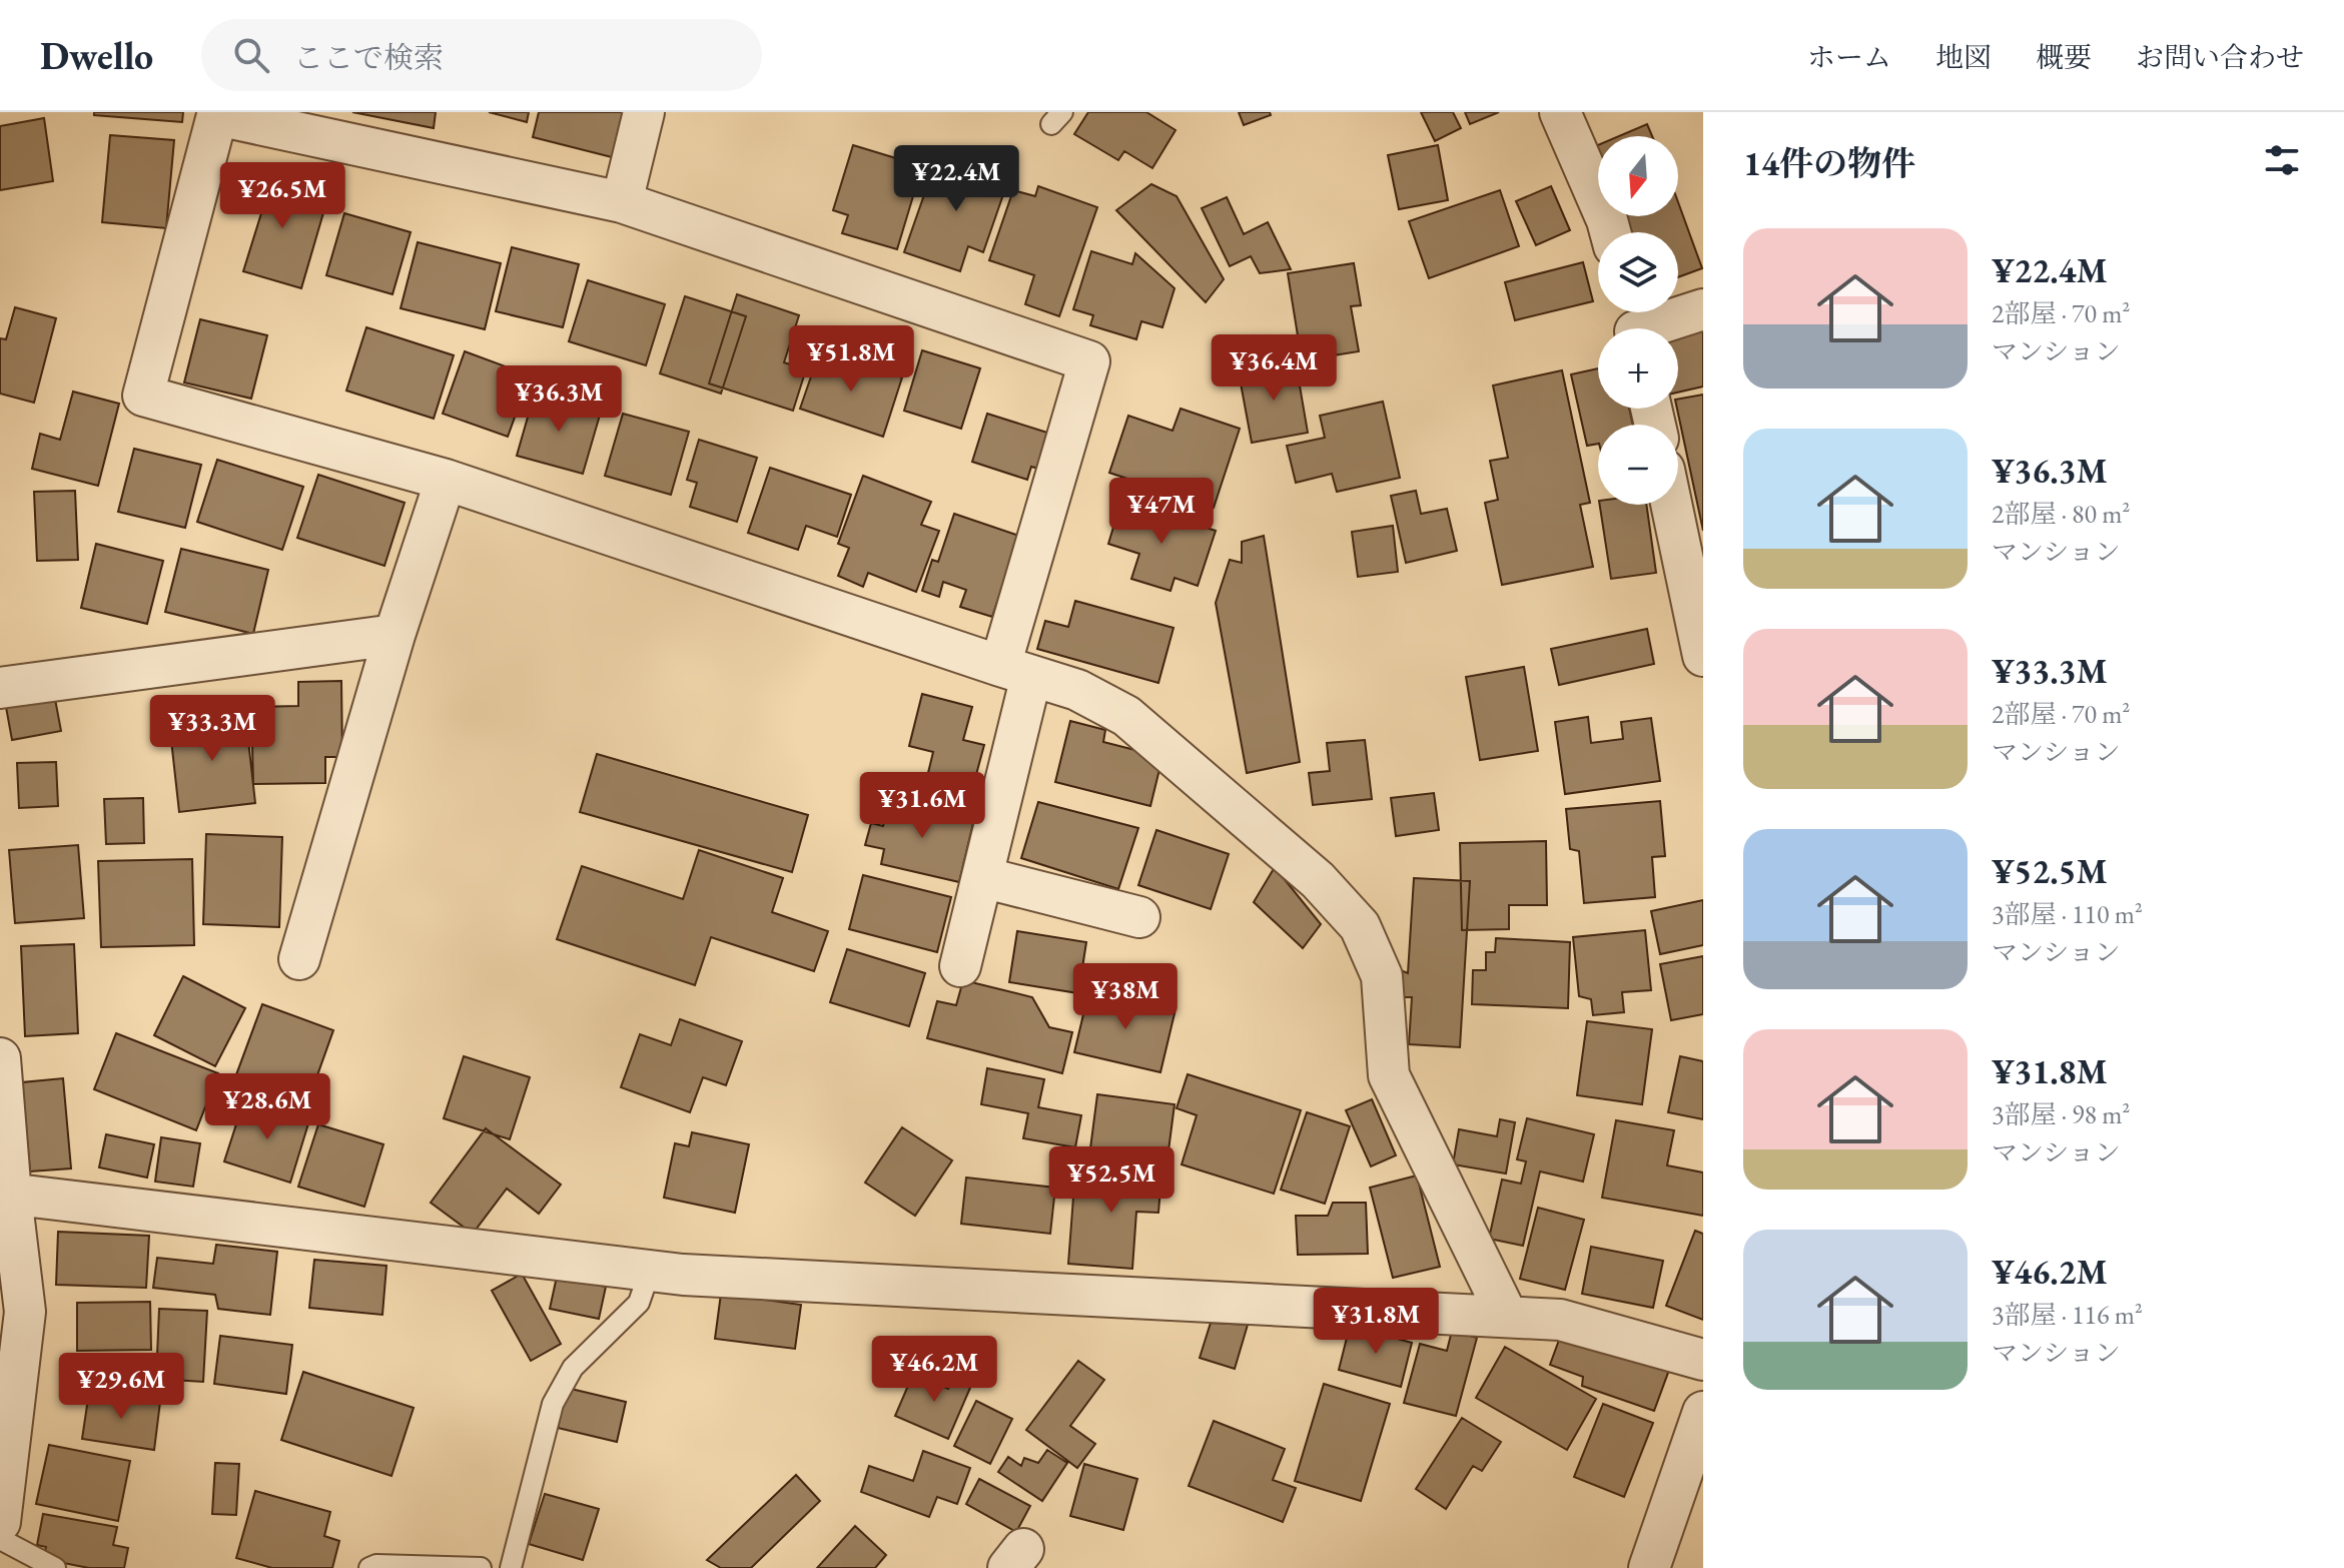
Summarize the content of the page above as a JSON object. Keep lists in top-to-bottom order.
{
  "north": "bottom",
  "page": {
    "header": "Dwello",
    "search": "ここで検索",
    "nav": [
      "ホーム",
      "地図",
      "概要",
      "お問い合わせ"
    ],
    "heading": "14件の物件",
    "map_buttons": ["+", "−"],
    "price": [
      "¥22.4M",
      "¥26.5M",
      "¥51.8M",
      "¥36.4M",
      "¥36.3M",
      "¥47M",
      "¥33.3M",
      "¥31.6M",
      "¥38M",
      "¥28.6M",
      "¥52.5M",
      "¥31.8M",
      "¥46.2M",
      "¥29.6M"
    ],
    "list": [
      {
        "name": "¥22.4M",
        "note": "2部屋 · 70 m² · マンション"
      },
      {
        "name": "¥36.3M",
        "note": "2部屋 · 80 m² · マンション"
      },
      {
        "name": "¥33.3M",
        "note": "2部屋 · 70 m² · マンション"
      },
      {
        "name": "¥52.5M",
        "note": "3部屋 · 110 m² · マンション"
      },
      {
        "name": "¥31.8M",
        "note": "3部屋 · 98 m² · マンション"
      },
      {
        "name": "¥46.2M",
        "note": "3部屋 · 116 m² · マンション"
      }
    ]
  }
}
